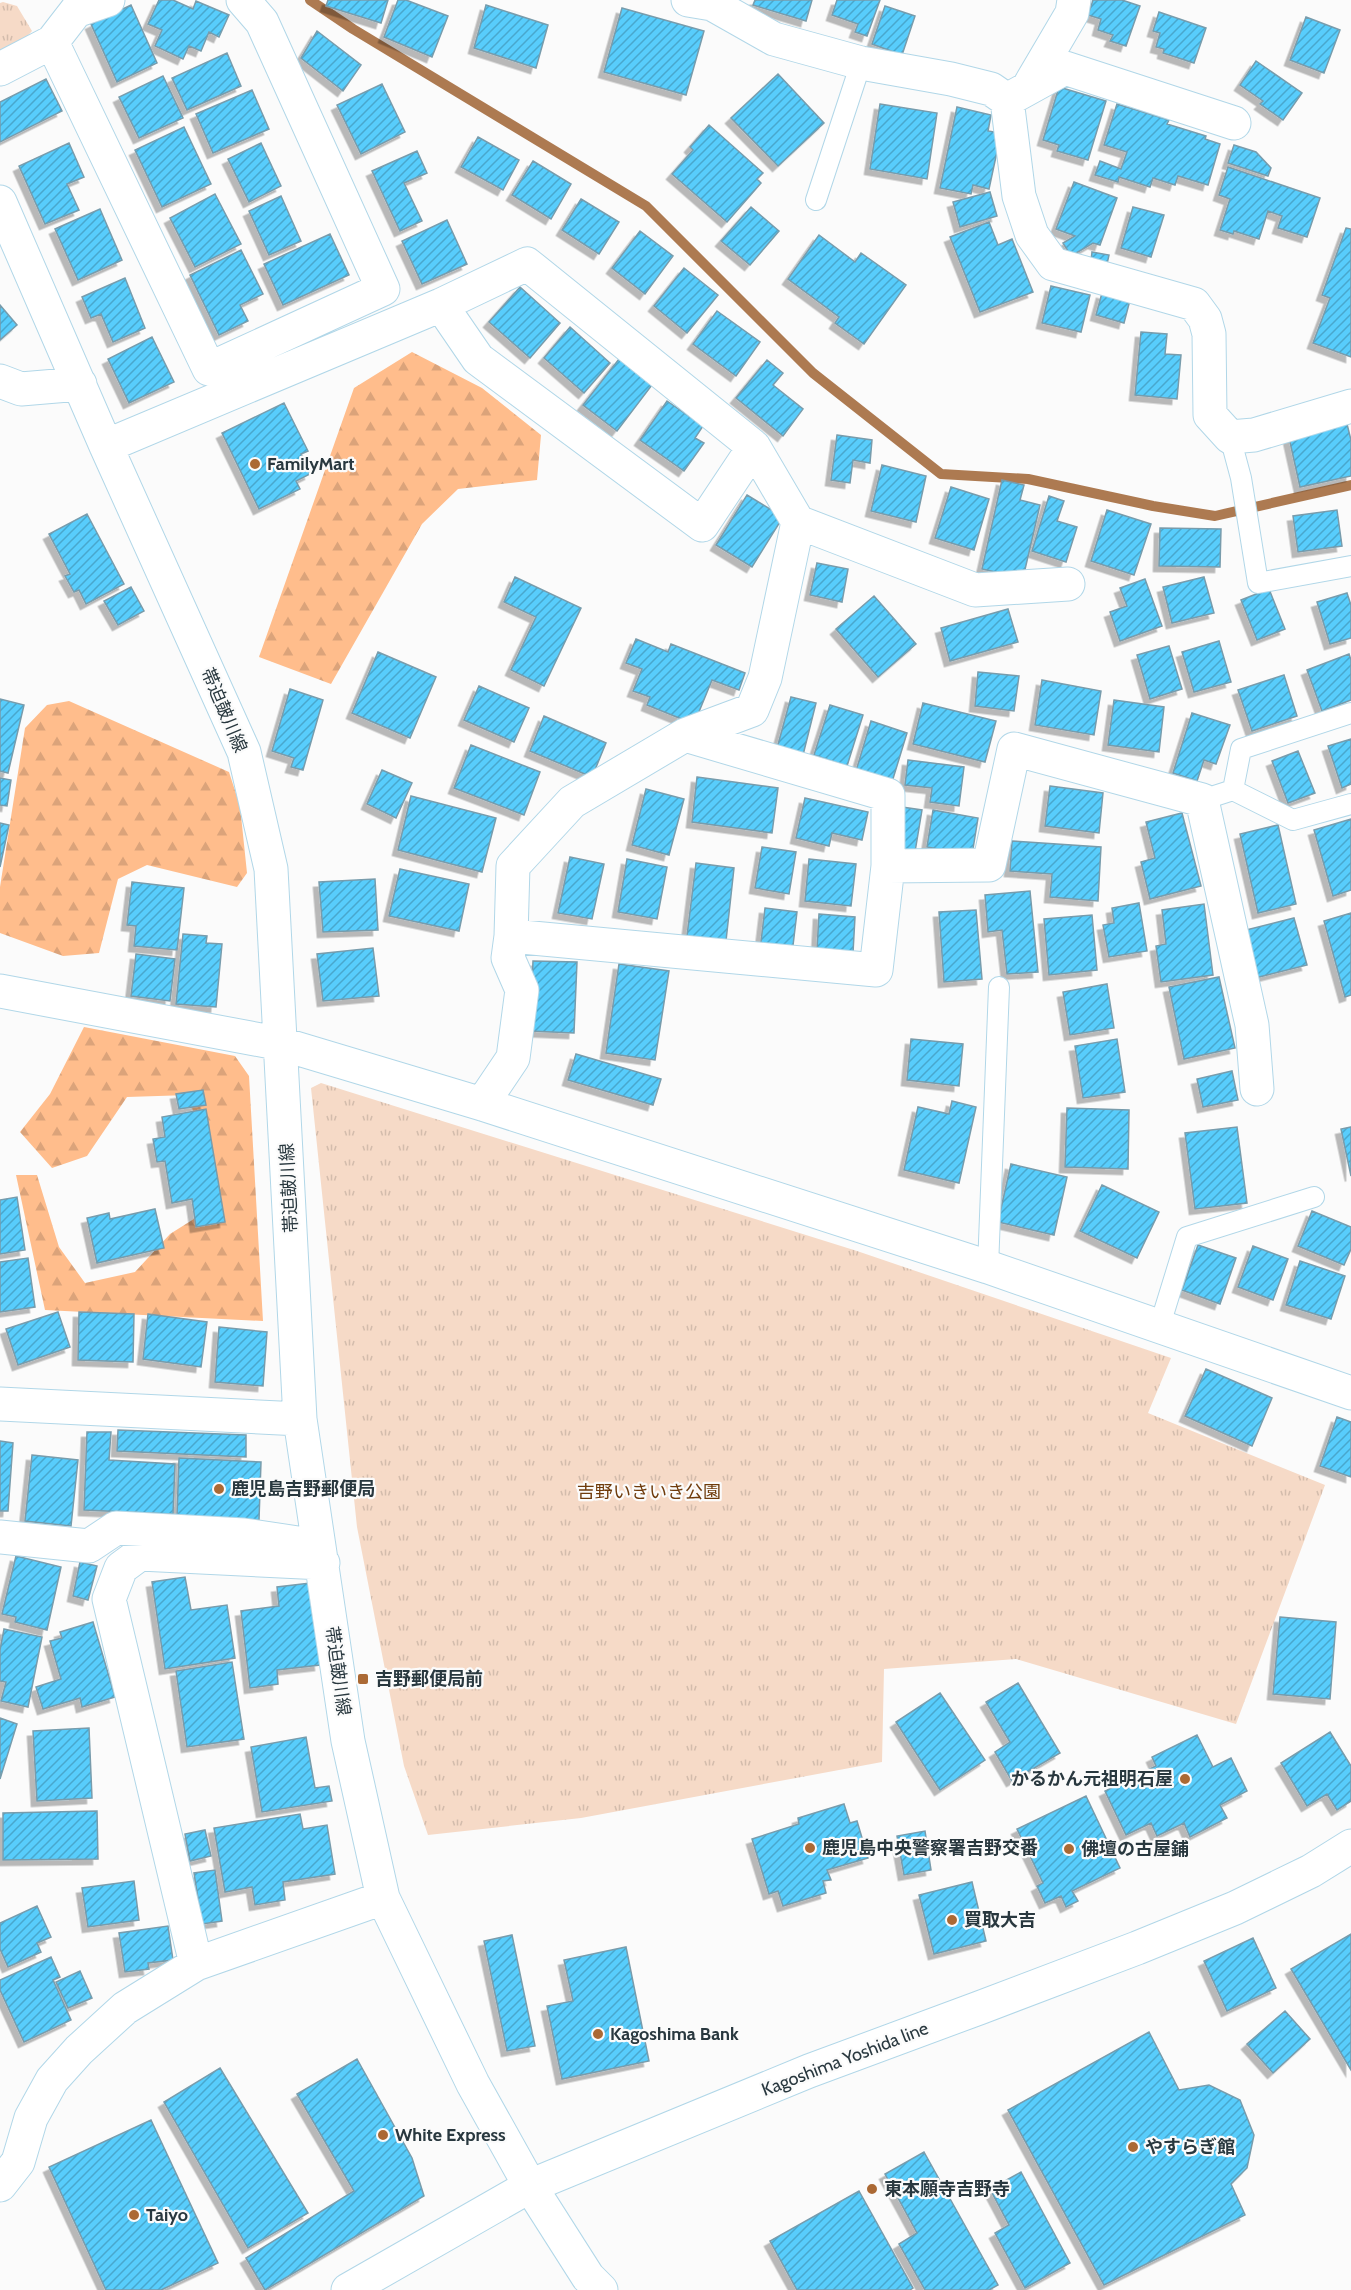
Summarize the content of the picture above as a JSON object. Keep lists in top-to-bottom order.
{
  "streets": {
    "street": ["帯迫皷川線", "Kagoshima Yoshida line"]
  },
  "crossings": [
    ["帯迫皷川線", "Kagoshima Yoshida line"]
  ],
  "parks": ["吉野いきいき公園"],
  "places": {
    "other": [
      "FamilyMart",
      "鹿児島吉野郵便局",
      "かるかん元祖明石屋",
      "鹿児島中央警察署吉野交番",
      "佛壇の古屋鋪",
      "買取大吉",
      "Kagoshima Bank",
      "White Express",
      "やすらぎ館",
      "東本願寺吉野寺",
      "Taiyo"
    ],
    "transit": ["吉野郵便局前"]
  }
}
